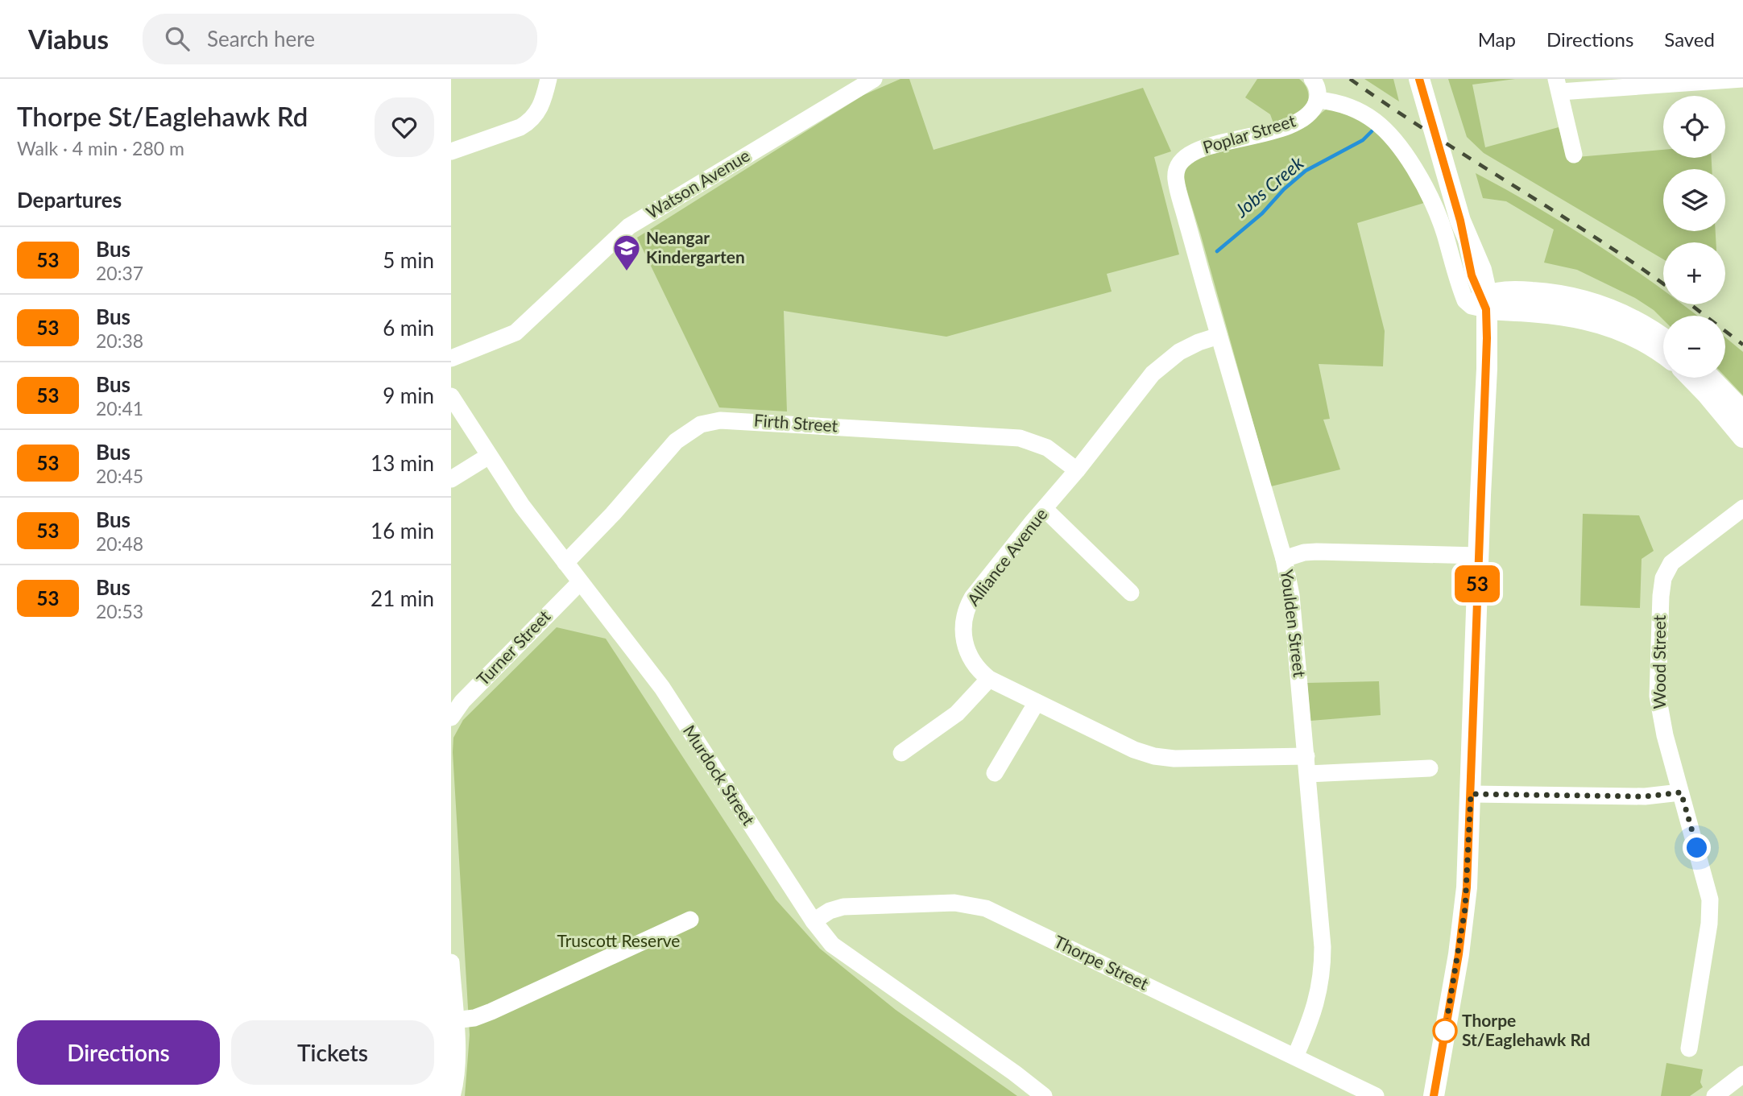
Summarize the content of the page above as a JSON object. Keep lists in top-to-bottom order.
{
  "streets": {
    "street": [
      "Poplar Street",
      "Watson Avenue",
      "Firth Street",
      "Alliance Avenue",
      "Youlden Street",
      "Turner Street",
      "Wood Street",
      "Murdock Street",
      "Thorpe Street"
    ]
  },
  "crossings": [
    ["Poplar Street", "Youlden Street"],
    ["Firth Street", "Alliance Avenue"],
    ["Firth Street", "Murdock Street"],
    ["Alliance Avenue", "Youlden Street"],
    ["Youlden Street", "Thorpe Street"],
    ["Turner Street", "Murdock Street"],
    ["Murdock Street", "Thorpe Street"]
  ],
  "water": ["Jobs Creek"],
  "parks": ["Truscott Reserve"],
  "places": {
    "school or university": ["Neangar Kindergarten"],
    "other": ["Thorpe St/Eaglehawk Rd"]
  },
  "lines": ["bus line 53"],
  "page": {
    "header": "Viabus",
    "search": "Search here",
    "nav": ["Map", "Directions", "Saved"],
    "heading": [
      ["Thorpe St/Eaglehawk Rd", "Walk · 4 min · 280 m"],
      "Departures"
    ],
    "on_map": "53",
    "map_buttons": ["+", "−"],
    "list": [
      {
        "mark": "53",
        "name": "Bus",
        "note": "20:37",
        "value": "5 min"
      },
      {
        "mark": "53",
        "name": "Bus",
        "note": "20:38",
        "value": "6 min"
      },
      {
        "mark": "53",
        "name": "Bus",
        "note": "20:41",
        "value": "9 min"
      },
      {
        "mark": "53",
        "name": "Bus",
        "note": "20:45",
        "value": "13 min"
      },
      {
        "mark": "53",
        "name": "Bus",
        "note": "20:48",
        "value": "16 min"
      },
      {
        "mark": "53",
        "name": "Bus",
        "note": "20:53",
        "value": "21 min"
      }
    ],
    "buttons": ["Directions", "Tickets"]
  }
}
